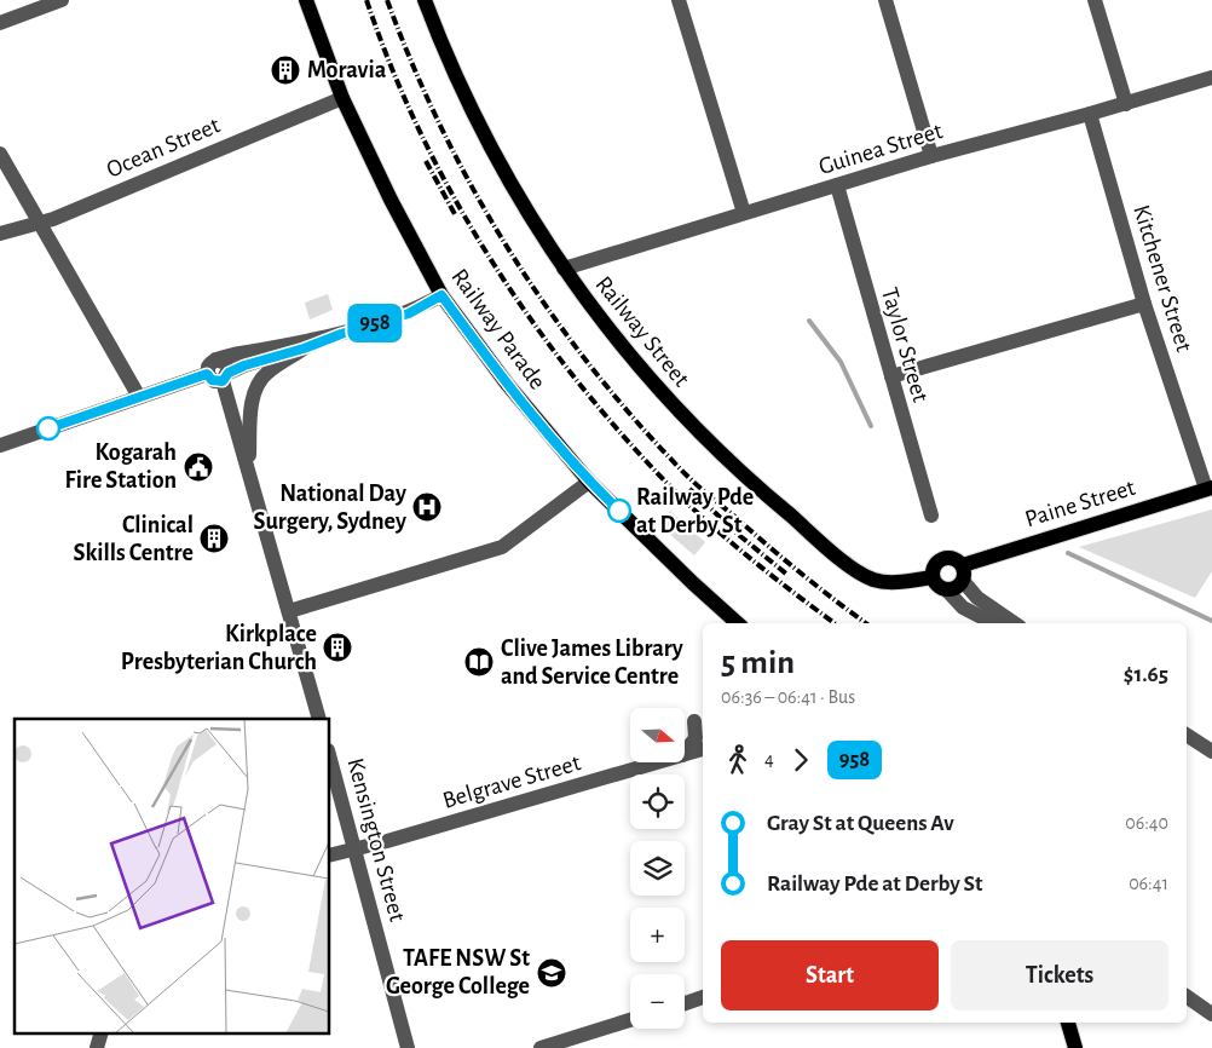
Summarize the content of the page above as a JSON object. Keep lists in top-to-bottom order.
{
  "streets": {
    "main road": ["Railway Parade", "Railway Street", "Paine Street"],
    "street": [
      "Ocean Street",
      "Guinea Street",
      "Kitchener Street",
      "Taylor Street",
      "Belgrave Street",
      "Kensington Street"
    ]
  },
  "crossings": [
    ["Ocean Street", "Railway Parade"],
    ["Guinea Street", "Kitchener Street"],
    ["Guinea Street", "Railway Street"],
    ["Guinea Street", "Taylor Street"],
    ["Kitchener Street", "Paine Street"],
    ["Railway Street", "Paine Street"],
    ["Belgrave Street", "Kensington Street"]
  ],
  "places": {
    "building": ["Moravia", "Clinical Skills Centre", "Kirkplace Presbyterian Church"],
    "public building": ["Kogarah Fire Station"],
    "hospital": ["National Day Surgery, Sydney"],
    "other": ["Railway Pde at Derby St"],
    "library": ["Clive James Library and Service Centre"],
    "school or university": ["TAFE NSW St George College"]
  },
  "lines": ["bus line 958"],
  "north": "right",
  "page": {
    "on_map": "958",
    "heading": ["5 min", "06:36 – 06:41 · Bus", "$1.65"],
    "map_buttons": ["+", "−"],
    "legs": ["4", "958"],
    "list": [
      {
        "name": "Gray St at Queens Av",
        "value": "06:40"
      },
      {
        "name": "Railway Pde at Derby St",
        "value": "06:41"
      }
    ],
    "buttons": ["Start", "Tickets"]
  }
}
